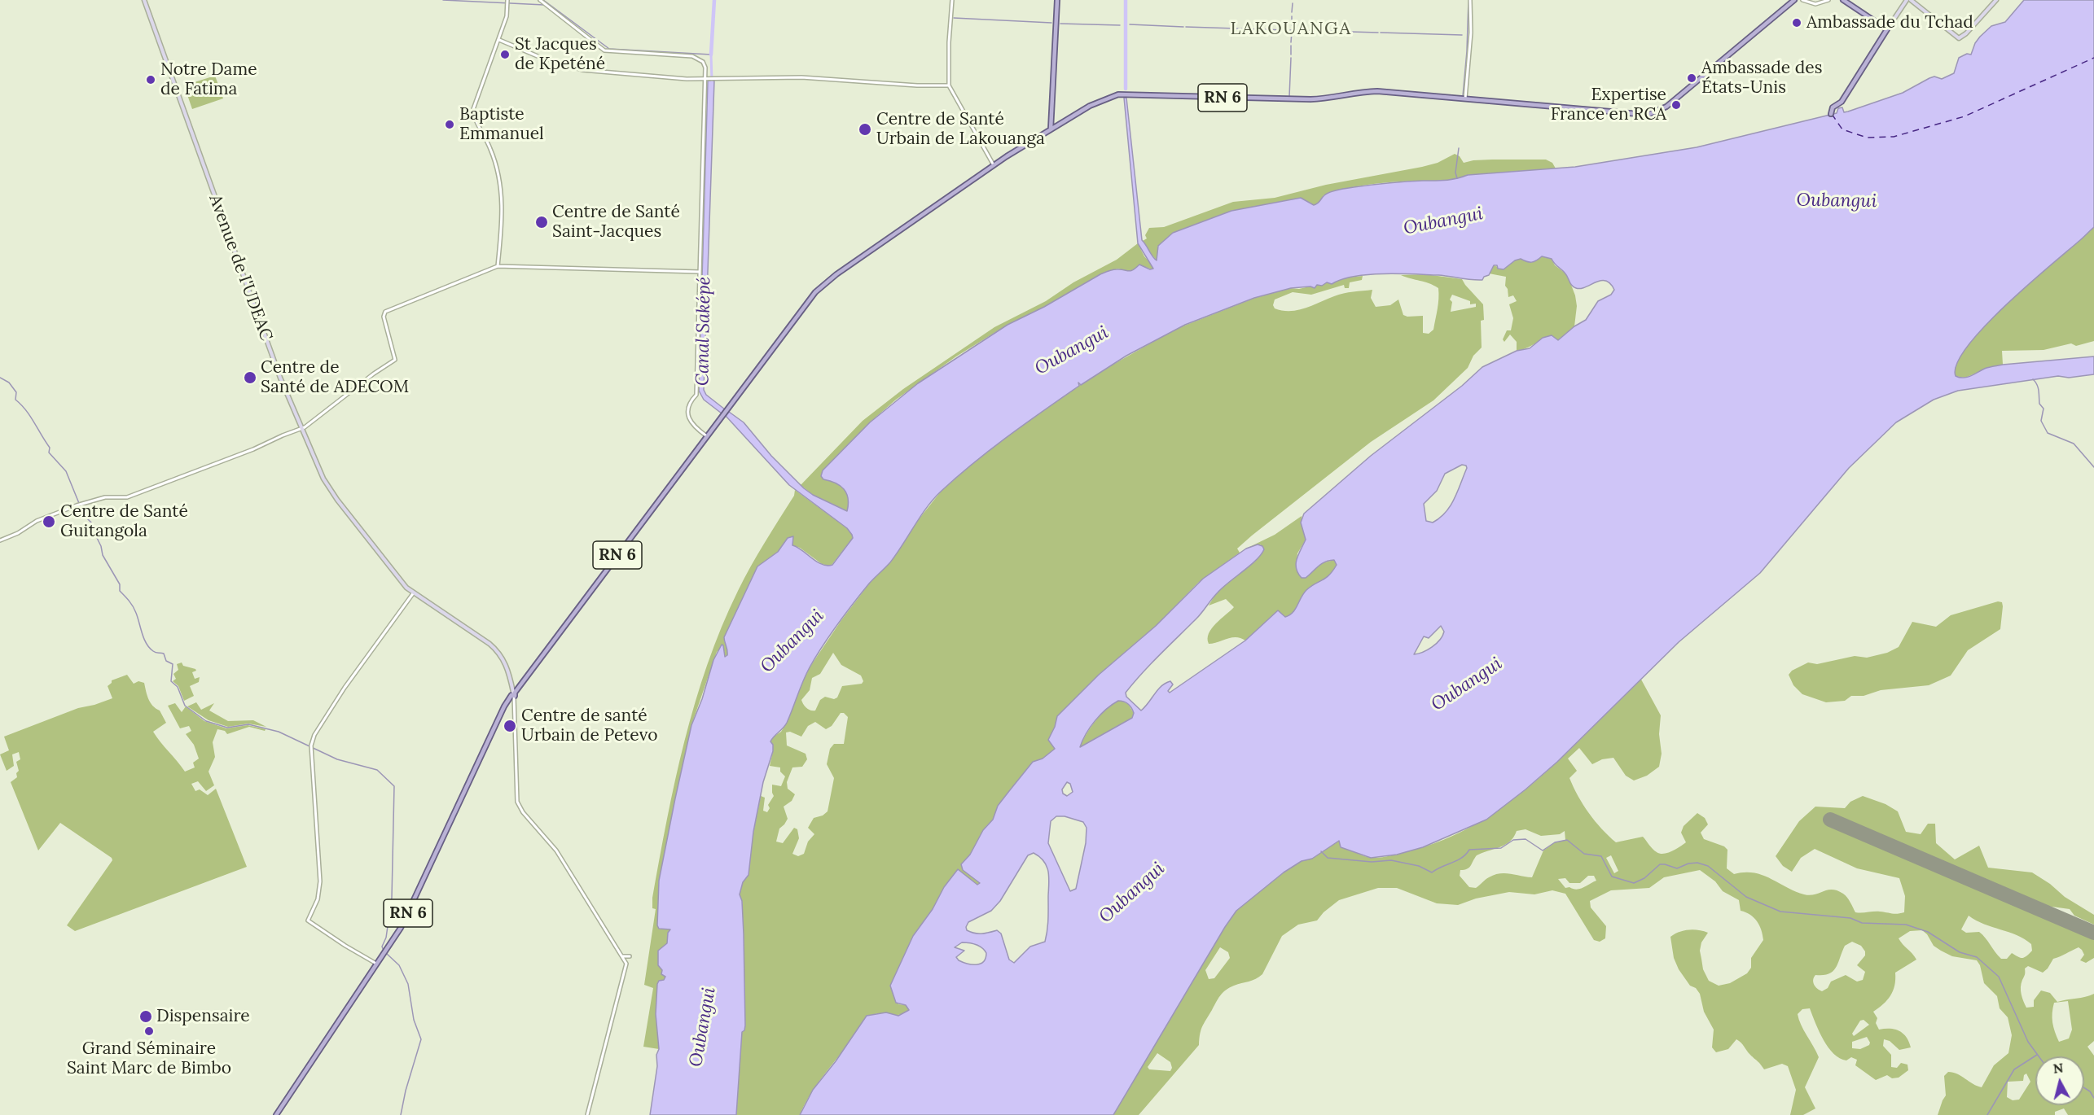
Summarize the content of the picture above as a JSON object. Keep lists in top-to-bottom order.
{
  "streets": {
    "main road": ["RN 6", "Avenue de I'UDEAC"]
  },
  "crossings": [
    ["RN 6", "Avenue de I'UDEAC"]
  ],
  "districts": ["LAKOUANGA"],
  "water": ["Oubangui", "Canal Saképé"],
  "places": [
    "Ambassade du Tchad",
    "St Jacques de Kpeténé",
    "Ambassade des États-Unis",
    "Notre Dame de Fatima",
    "Expertise France en RCA",
    "Baptiste Emmanuel",
    "Centre de Santé Urbain de Lakouanga",
    "Centre de Santé Saint-Jacques",
    "Centre de Santé de ADECOM",
    "Centre de Santé Guitangola",
    "Centre de santé Urbain de Petevo",
    "Dispensaire",
    "Grand Séminaire Saint Marc de Bimbo"
  ],
  "north": "top"
}
